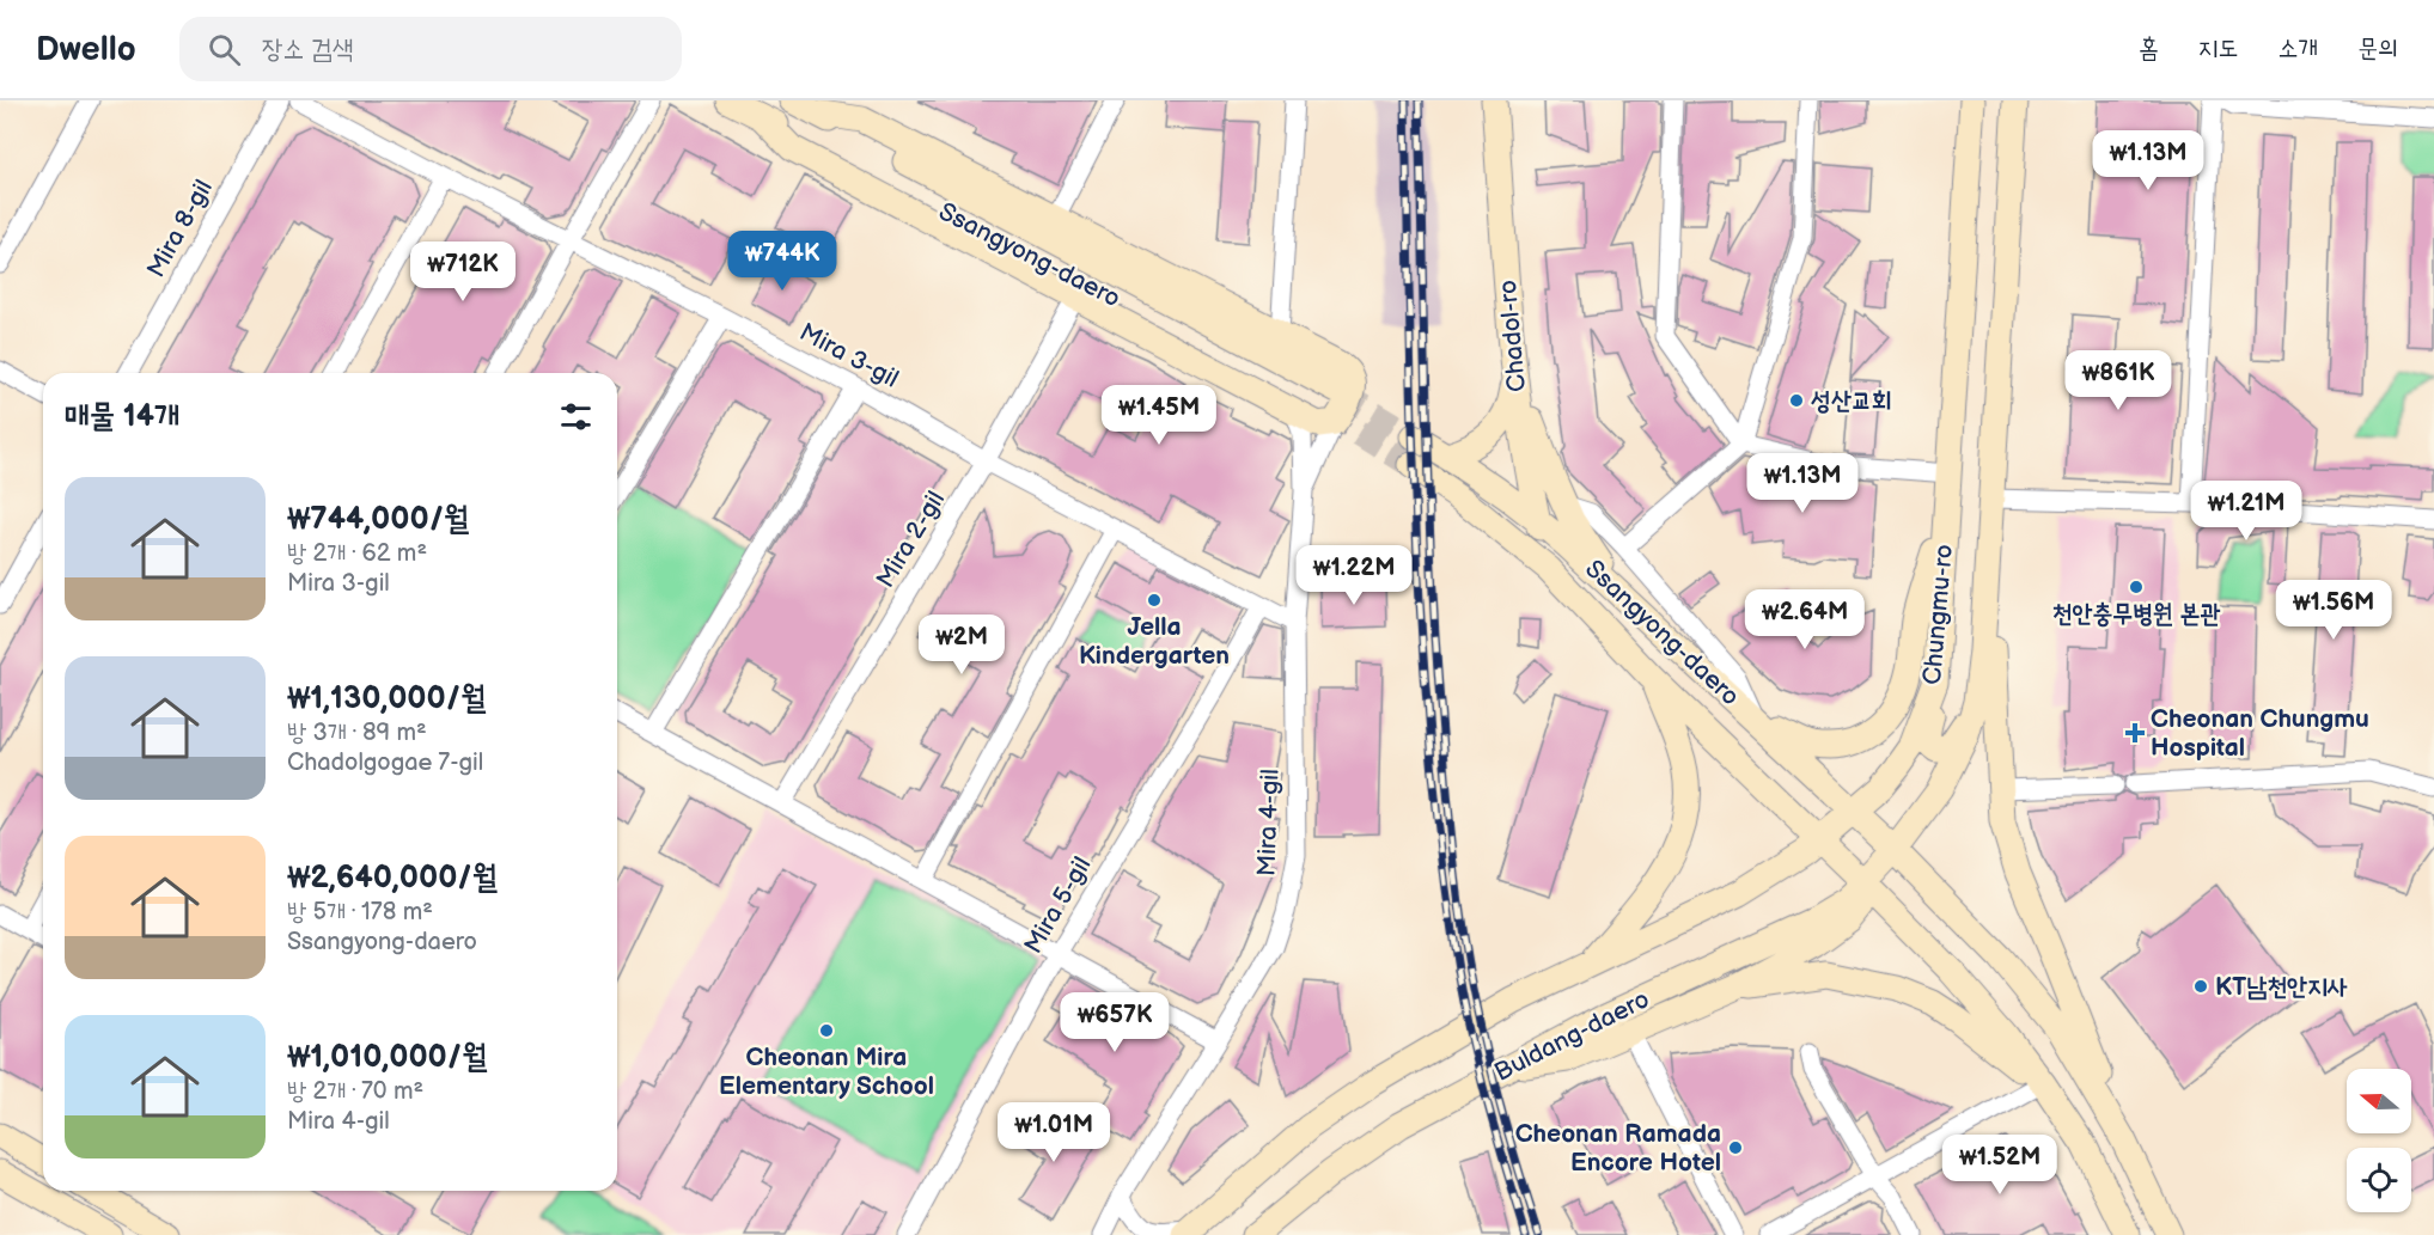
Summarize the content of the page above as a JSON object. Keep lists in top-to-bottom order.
{
  "streets": {
    "main road": [
      "Ssangyong-daero",
      "Chadol-ro",
      "Chungmu-ro",
      "Buldang-daero"
    ],
    "street": [
      "Mira 8-gil",
      "Mira 3-gil",
      "Mira 2-gil",
      "Mira 4-gil",
      "Mira 5-gil"
    ]
  },
  "crossings": [
    ["Ssangyong-daero", "Chadol-ro"],
    ["Ssangyong-daero", "Chungmu-ro"],
    ["Ssangyong-daero", "Buldang-daero"],
    ["Mira 3-gil", "Mira 2-gil"],
    ["Mira 3-gil", "Mira 4-gil"],
    ["Mira 3-gil", "Mira 5-gil"],
    ["Chungmu-ro", "Buldang-daero"]
  ],
  "places": {
    "other": [
      "성산교회",
      "천안충무병원 본관",
      "Jella Kindergarten",
      "KT남천안지사",
      "Cheonan Mira Elementary School",
      "Cheonan Ramada Encore Hotel"
    ],
    "health": ["Cheonan Chungmu Hospital"]
  },
  "north": "left",
  "page": {
    "header": "Dwello",
    "search": "장소 검색",
    "nav": [
      "홈",
      "지도",
      "소개",
      "문의"
    ],
    "price": [
      "₩1.13M",
      "₩744K",
      "₩712K",
      "₩861K",
      "₩1.45M",
      "₩1.13M",
      "₩1.21M",
      "₩1.22M",
      "₩1.56M",
      "₩2.64M",
      "₩2M",
      "₩657K",
      "₩1.01M",
      "₩1.52M"
    ],
    "heading": "매물 14개",
    "list": [
      {
        "name": "₩744,000/월",
        "note": "방 2개 · 62 m² · Mira 3-gil"
      },
      {
        "name": "₩1,130,000/월",
        "note": "방 3개 · 89 m² · Chadolgogae 7-gil"
      },
      {
        "name": "₩2,640,000/월",
        "note": "방 5개 · 178 m² · Ssangyong-daero"
      },
      {
        "name": "₩1,010,000/월",
        "note": "방 2개 · 70 m² · Mira 4-gil"
      }
    ]
  }
}
